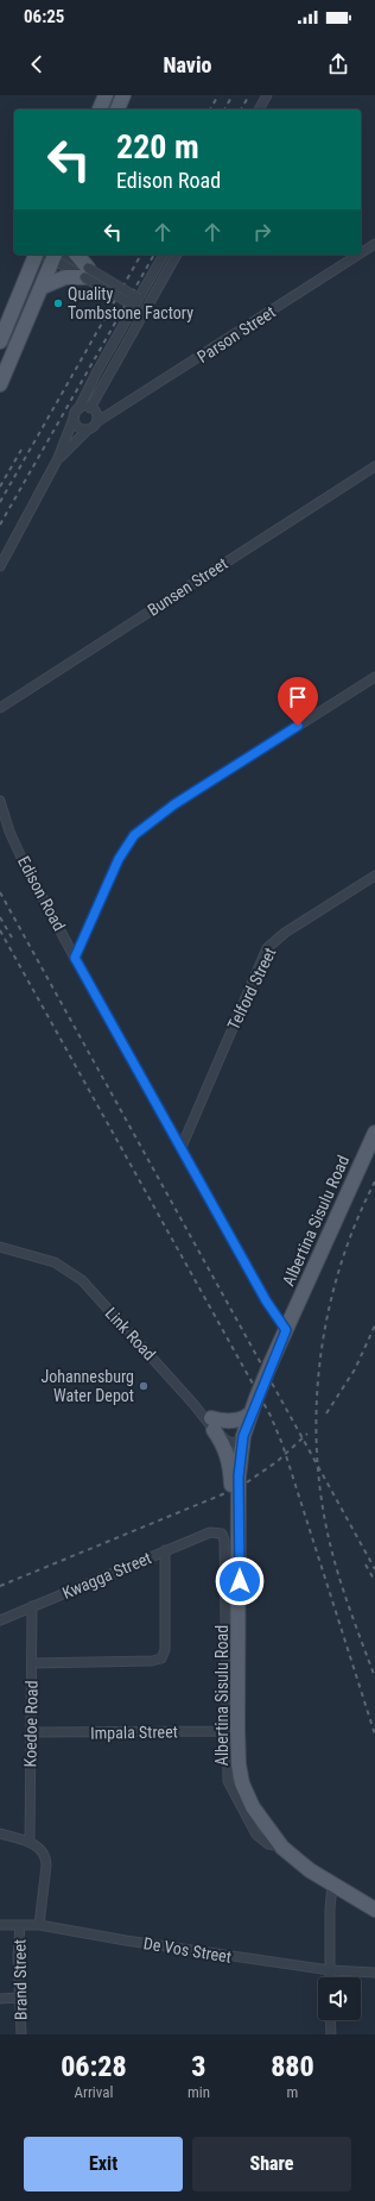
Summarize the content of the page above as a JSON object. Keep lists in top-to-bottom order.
{
  "streets": {
    "main road": ["Albertina Sisulu Road"],
    "street": [
      "Parson Street",
      "Bunsen Street",
      "Edison Road",
      "Telford Street",
      "Link Road",
      "Kwagga Street",
      "Koedoe Road",
      "Impala Street",
      "De Vos Street",
      "Brand Street"
    ]
  },
  "crossings": [
    ["Edison Road", "Telford Street"],
    ["Edison Road", "Albertina Sisulu Road"],
    ["Albertina Sisulu Road", "Link Road"],
    ["Albertina Sisulu Road", "Kwagga Street"],
    ["Albertina Sisulu Road", "Impala Street"],
    ["Kwagga Street", "Koedoe Road"],
    ["Kwagga Street", "Impala Street"],
    ["Koedoe Road", "Impala Street"],
    ["Koedoe Road", "Brand Street"],
    ["De Vos Street", "Brand Street"]
  ],
  "places": ["Quality Tombstone Factory", "Johannesburg Water Depot"],
  "page": {
    "status": "06:25",
    "header": "Navio",
    "turn": ["220 m", "Edison Road"],
    "eta": [
      "06:28",
      "Arrival",
      "3",
      "min",
      "880",
      "m"
    ],
    "buttons": ["Exit", "Share"]
  }
}
